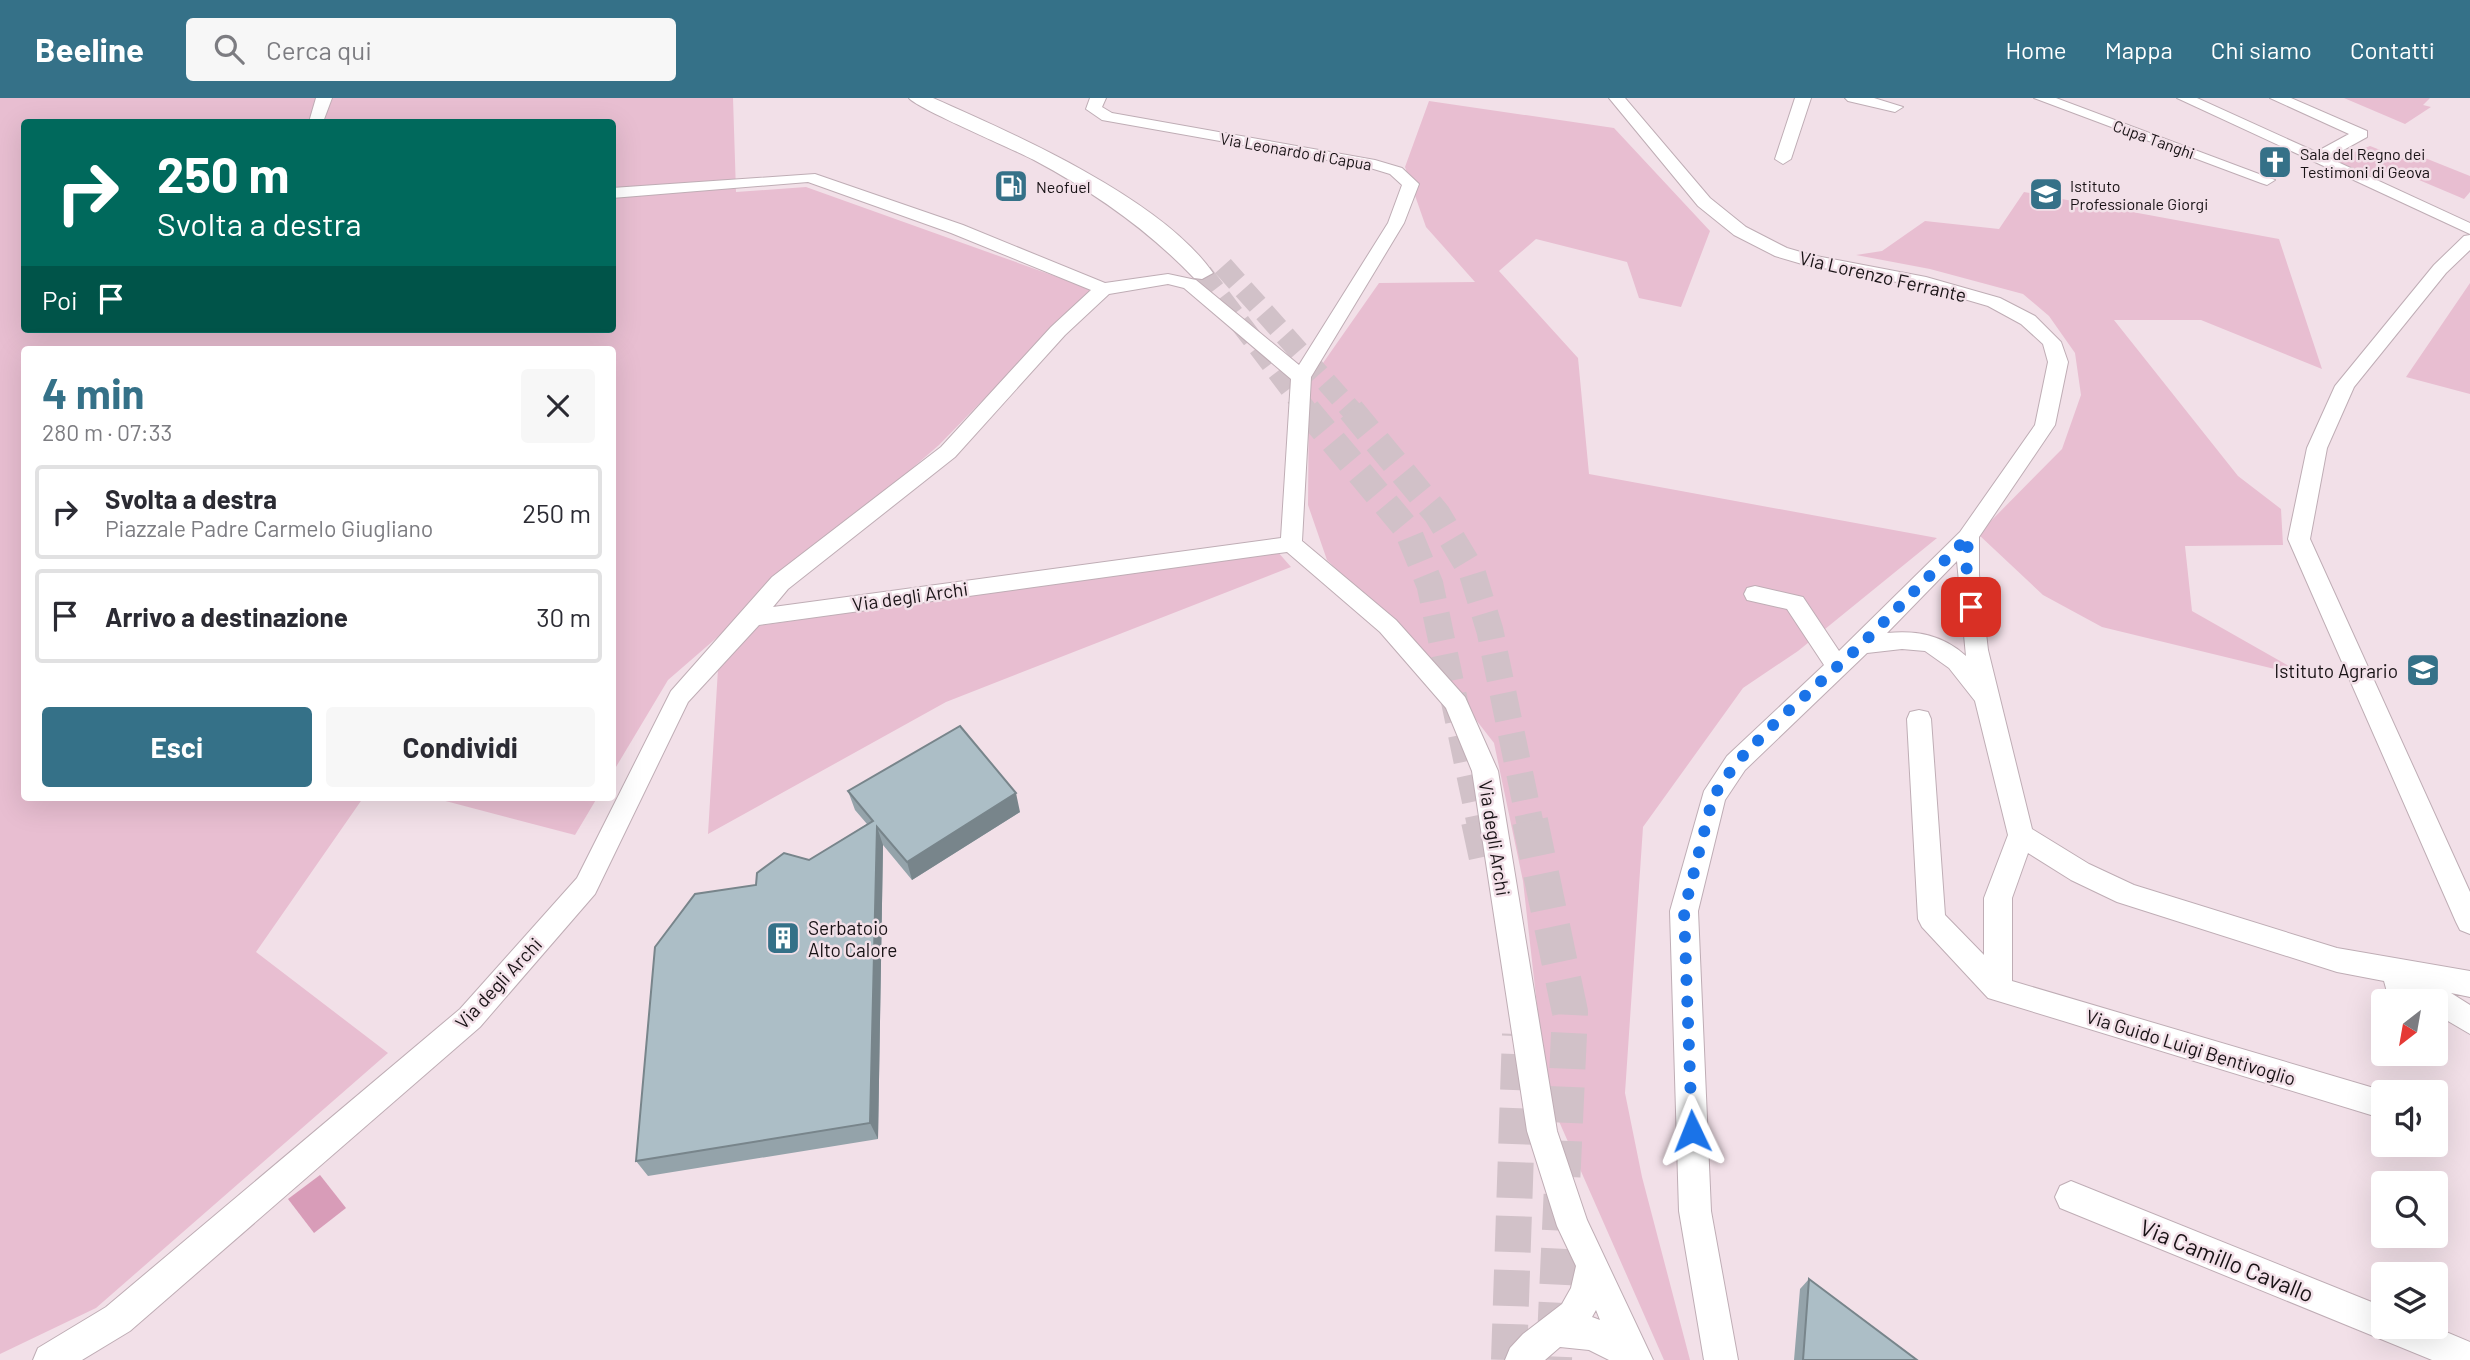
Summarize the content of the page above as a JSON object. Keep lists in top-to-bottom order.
{
  "streets": {
    "street": [
      "Cupa Tanghi",
      "Via Leonardo di Capua",
      "Via Lorenzo Ferrante",
      "Via degli Archi",
      "Via Guido Luigi Bentivoglio",
      "Via Camillo Cavallo"
    ]
  },
  "places": {
    "church": ["Sala del Regno dei Testimoni di Geova"],
    "fuel station": ["Neofuel"],
    "school or university": ["Istituto Professionale Giorgi", "Istituto Agrario"],
    "building": ["Serbatoio Alto Calore"]
  },
  "north": "bottom left",
  "page": {
    "header": "Beeline",
    "search": "Cerca qui",
    "nav": [
      "Home",
      "Mappa",
      "Chi siamo",
      "Contatti"
    ],
    "turn": ["250 m", "Svolta a destra"],
    "then": "Poi",
    "heading": ["4 min", "280 m · 07:33"],
    "list": [
      {
        "name": "Svolta a destra",
        "note": "Piazzale Padre Carmelo Giugliano",
        "value": "250 m"
      },
      {
        "name": "Arrivo a destinazione",
        "value": "30 m"
      }
    ],
    "buttons": ["Esci", "Condividi"]
  }
}
